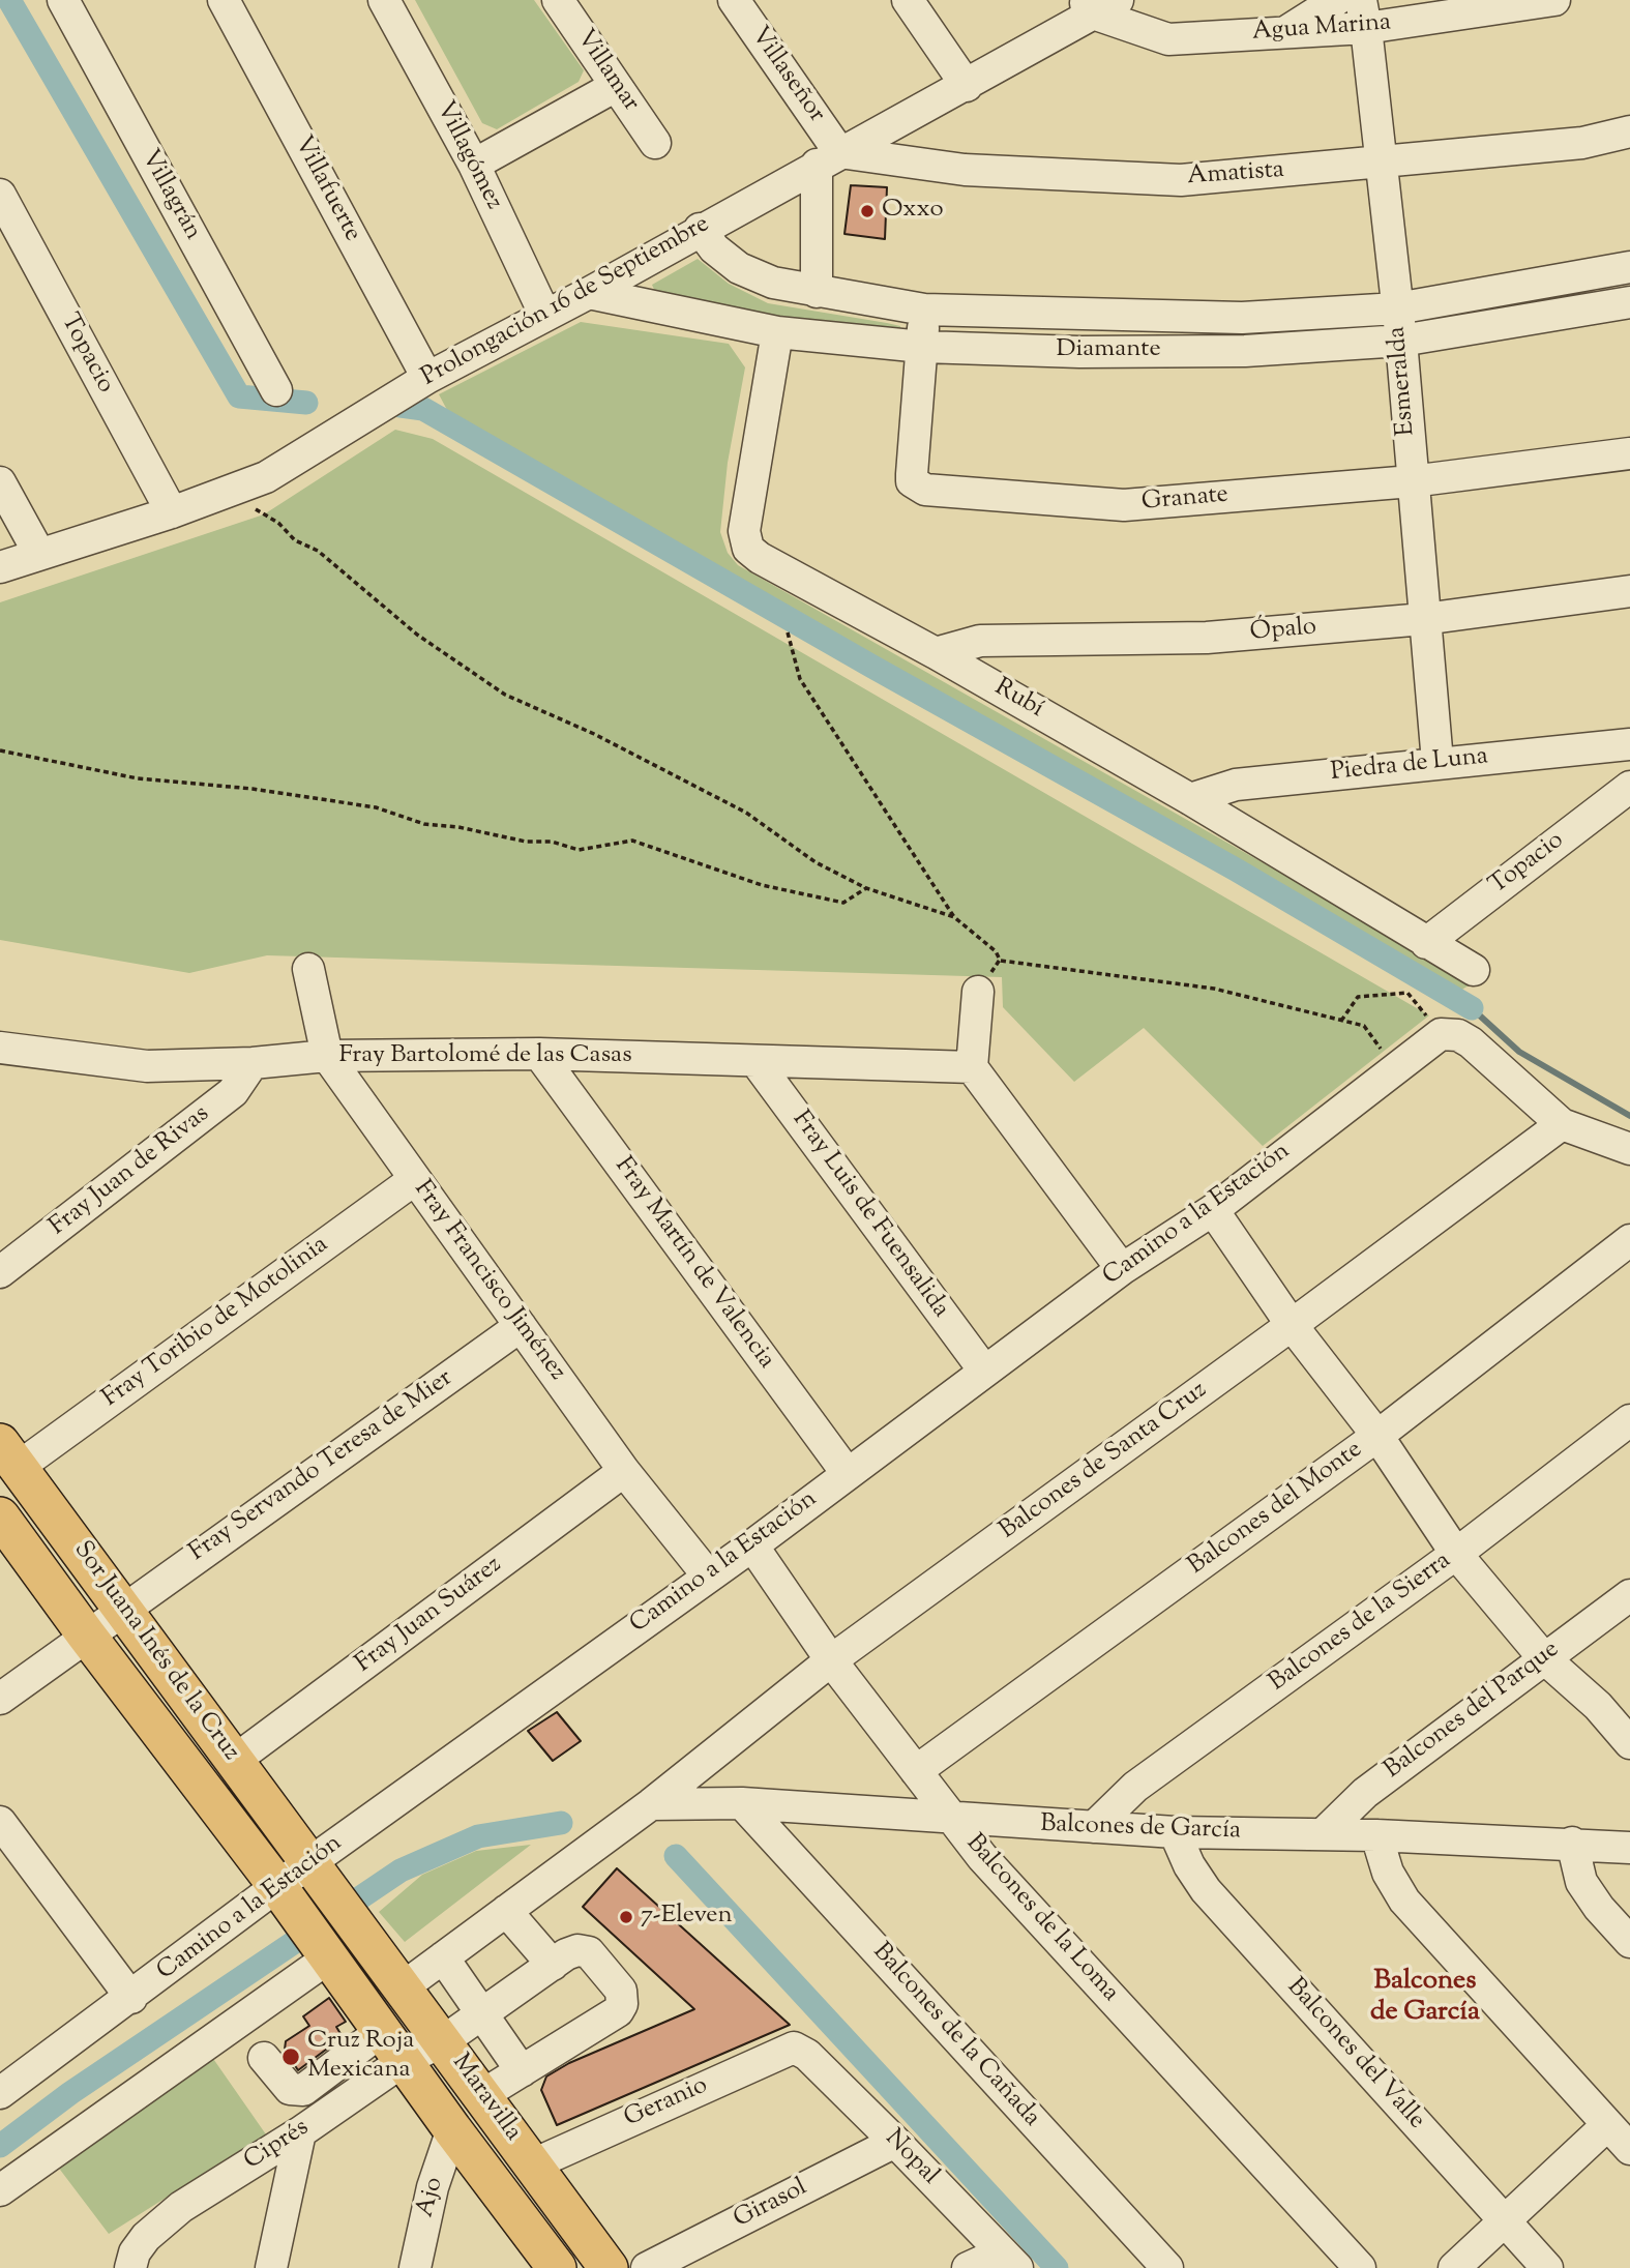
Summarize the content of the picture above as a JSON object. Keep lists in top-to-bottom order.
{
  "streets": {
    "main road": ["Sor Juana Inés de la Cruz", "Maravilla"],
    "street": [
      "Agua Marina",
      "Villamar",
      "Villaseñor",
      "Villagómez",
      "Amatista",
      "Villafuerte",
      "Villagrán",
      "Prolongación 16 de Septiembre",
      "Diamante",
      "Topacio",
      "Esmeralda",
      "Granate",
      "Ópalo",
      "Rubí",
      "Piedra de Luna",
      "Fray Bartolomé de las Casas",
      "Fray Juan de Rivas",
      "Fray Luis de Fuensalida",
      "Camino a la Estación",
      "Fray Martín de Valencia",
      "Fray Francisco Jiménez",
      "Fray Toribio de Motolinia",
      "Balcones de Santa Cruz",
      "Fray Servando Teresa de Mier",
      "Balcones del Monte",
      "Fray Juan Suárez",
      "Balcones de la Sierra",
      "Balcones del Parque",
      "Balcones de García",
      "Balcones de la Loma",
      "Balcones de la Cañada",
      "Balcones del Valle",
      "Geranio",
      "Ciprés",
      "Nopal",
      "Ajo",
      "Girasol"
    ]
  },
  "crossings": [
    ["Agua Marina", "Prolongación 16 de Septiembre"],
    ["Agua Marina", "Esmeralda"],
    ["Villaseñor", "Amatista"],
    ["Villaseñor", "Prolongación 16 de Septiembre"],
    ["Villagómez", "Prolongación 16 de Septiembre"],
    ["Amatista", "Prolongación 16 de Septiembre"],
    ["Amatista", "Esmeralda"],
    ["Villafuerte", "Prolongación 16 de Septiembre"],
    ["Prolongación 16 de Septiembre", "Diamante"],
    ["Prolongación 16 de Septiembre", "Topacio"],
    ["Diamante", "Esmeralda"],
    ["Diamante", "Granate"],
    ["Diamante", "Rubí"],
    ["Topacio", "Rubí"],
    ["Esmeralda", "Granate"],
    ["Esmeralda", "Ópalo"],
    ["Esmeralda", "Piedra de Luna"],
    ["Ópalo", "Rubí"],
    ["Rubí", "Piedra de Luna"],
    ["Fray Bartolomé de las Casas", "Fray Juan de Rivas"],
    ["Fray Bartolomé de las Casas", "Fray Luis de Fuensalida"],
    ["Fray Bartolomé de las Casas", "Fray Martín de Valencia"],
    ["Fray Bartolomé de las Casas", "Fray Francisco Jiménez"],
    ["Fray Luis de Fuensalida", "Camino a la Estación"],
    ["Camino a la Estación", "Fray Martín de Valencia"],
    ["Camino a la Estación", "Fray Francisco Jiménez"],
    ["Camino a la Estación", "Sor Juana Inés de la Cruz"],
    ["Camino a la Estación", "Balcones de la Loma"],
    ["Fray Francisco Jiménez", "Fray Toribio de Motolinia"],
    ["Fray Francisco Jiménez", "Fray Servando Teresa de Mier"],
    ["Fray Francisco Jiménez", "Fray Juan Suárez"],
    ["Fray Toribio de Motolinia", "Sor Juana Inés de la Cruz"],
    ["Balcones de Santa Cruz", "Balcones de García"],
    ["Balcones de Santa Cruz", "Balcones de la Loma"],
    ["Balcones de Santa Cruz", "Maravilla"],
    ["Fray Servando Teresa de Mier", "Sor Juana Inés de la Cruz"],
    ["Balcones del Monte", "Balcones de la Loma"],
    ["Fray Juan Suárez", "Sor Juana Inés de la Cruz"],
    ["Balcones de la Sierra", "Balcones de García"],
    ["Sor Juana Inés de la Cruz", "Maravilla"],
    ["Balcones del Parque", "Balcones de García"],
    ["Balcones de García", "Balcones de la Loma"],
    ["Balcones de García", "Balcones de la Cañada"],
    ["Balcones de García", "Balcones del Valle"],
    ["Maravilla", "Geranio"],
    ["Maravilla", "Ciprés"],
    ["Maravilla", "Ajo"],
    ["Geranio", "Nopal"],
    ["Nopal", "Girasol"]
  ],
  "districts": ["Balcones de García"],
  "places": ["Oxxo", "7-Eleven", "Cruz Roja Mexicana"]
}
